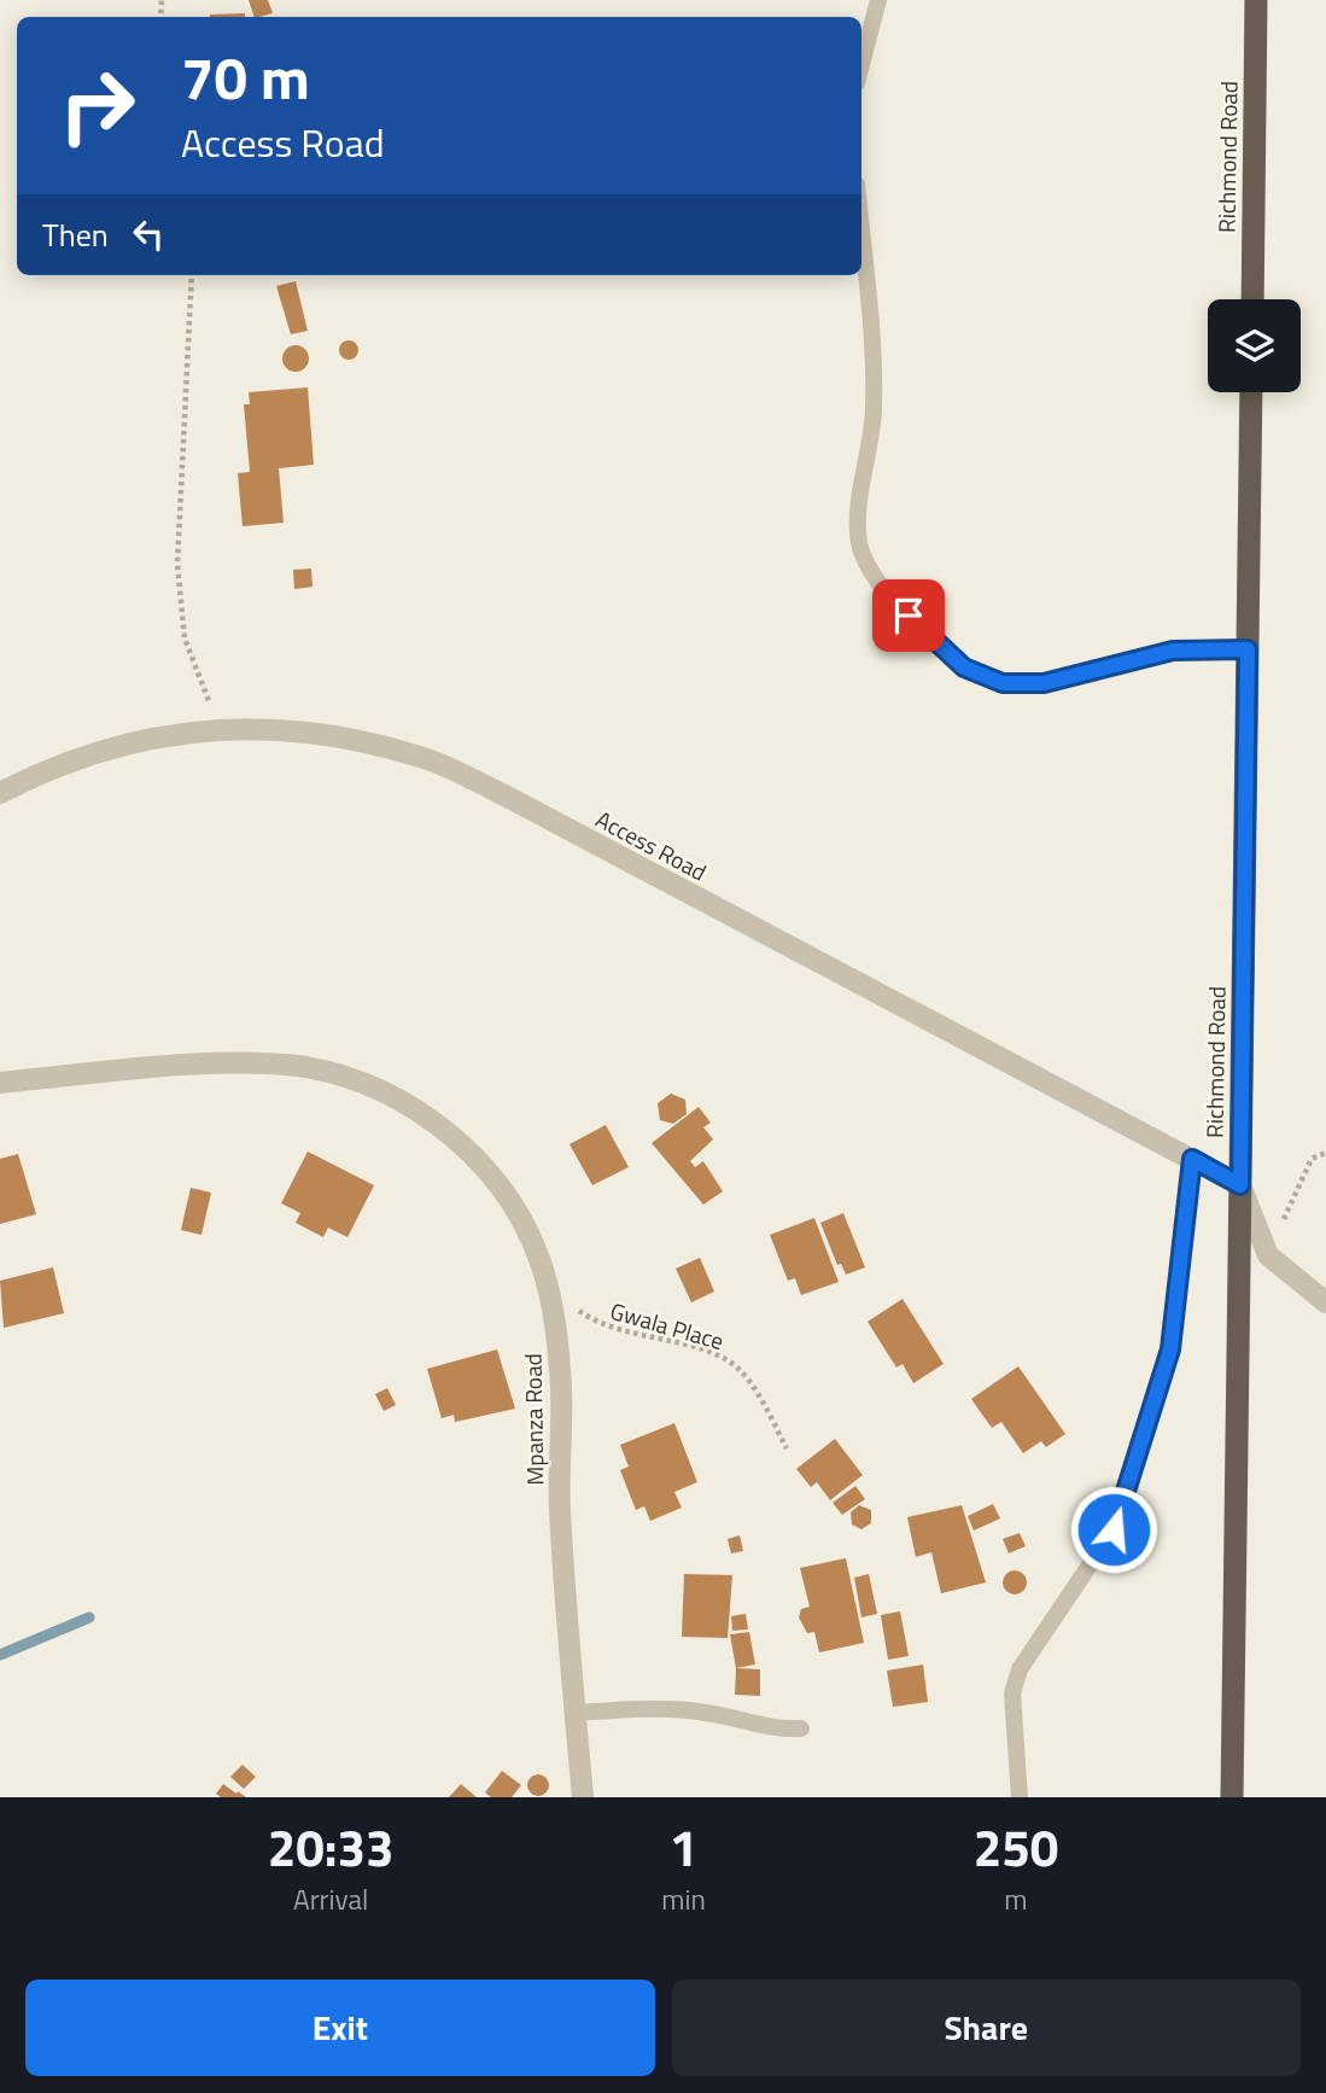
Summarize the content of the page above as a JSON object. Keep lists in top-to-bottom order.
{
  "streets": {
    "highway": ["Richmond Road"],
    "street": ["Access Road", "Mpanza Road"],
    "path": ["Gwala Place"]
  },
  "crossings": [
    ["Richmond Road", "Access Road"],
    ["Gwala Place", "Mpanza Road"]
  ],
  "page": {
    "turn": ["70 m", "Access Road"],
    "then": "Then",
    "eta": [
      "20:33",
      "Arrival",
      "1",
      "min",
      "250",
      "m"
    ],
    "buttons": ["Exit", "Share"]
  }
}
